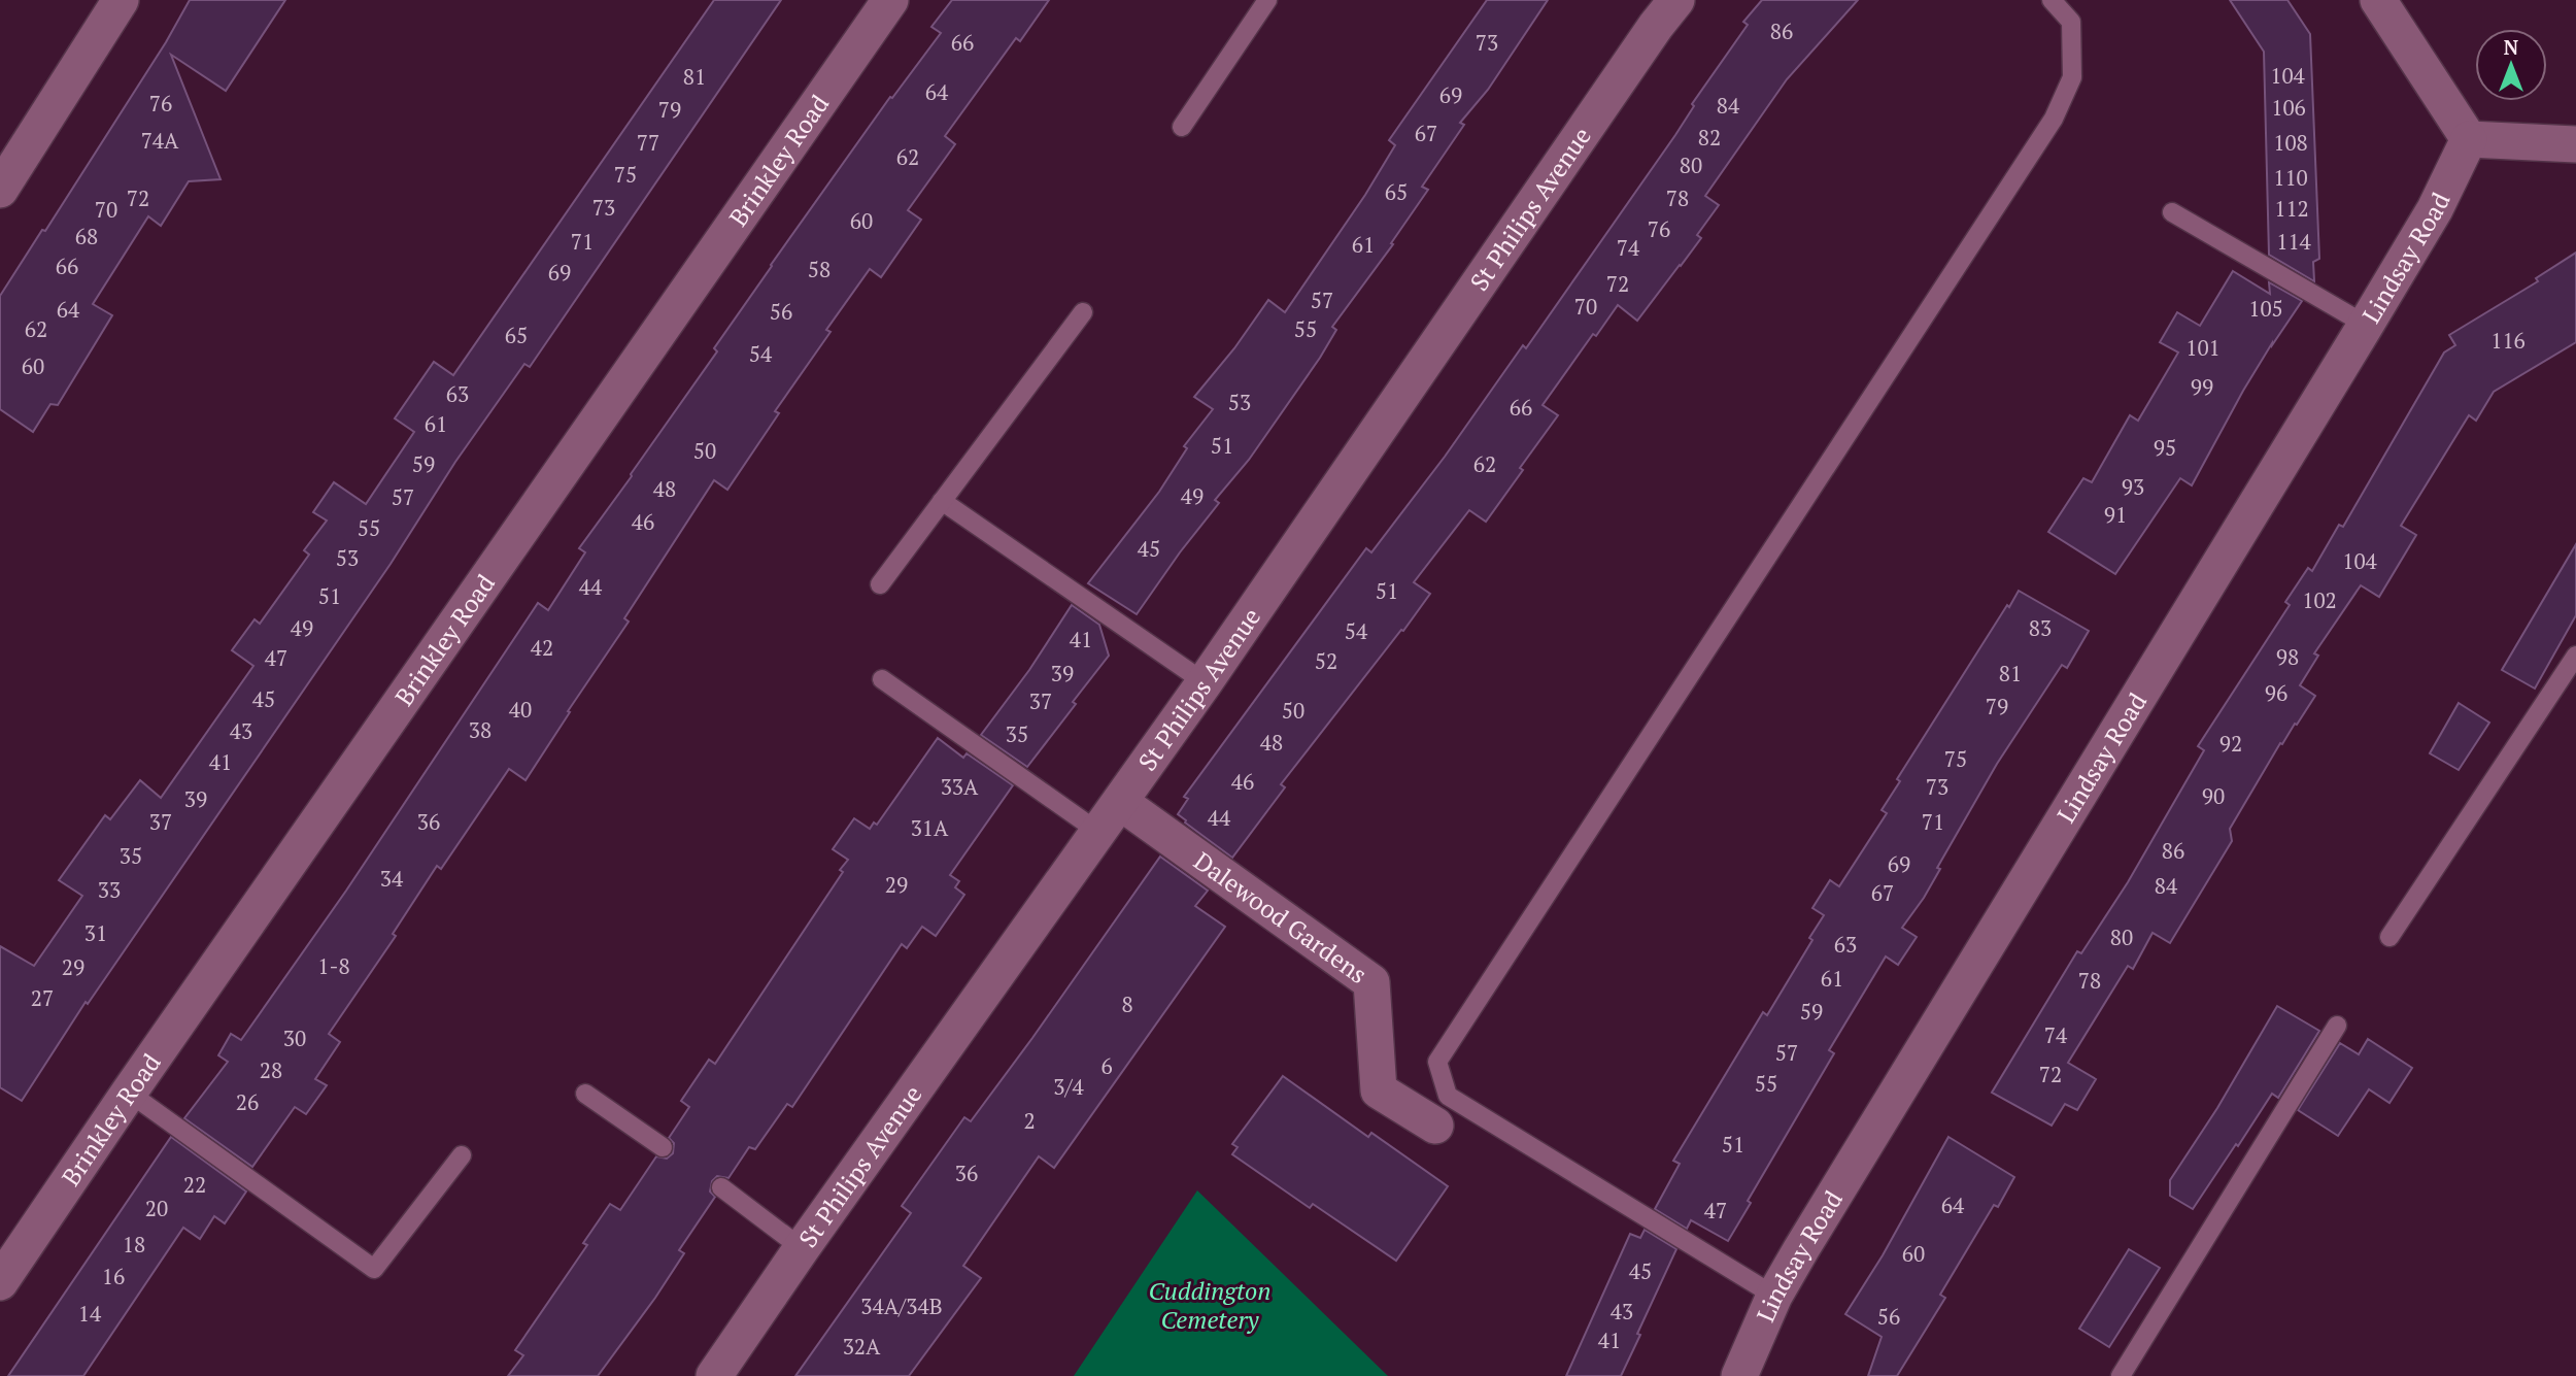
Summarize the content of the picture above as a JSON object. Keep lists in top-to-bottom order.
{
  "streets": {
    "street": [
      "Brinkley Road",
      "St Philips Avenue",
      "Lindsay Road",
      "Dalewood Gardens"
    ]
  },
  "crossings": [
    ["St Philips Avenue", "Dalewood Gardens"]
  ],
  "parks": ["Cuddington Cemetery"],
  "house_numbers": [
    "86",
    "66",
    "73",
    "104",
    "81",
    "64",
    "69",
    "76",
    "84",
    "106",
    "79",
    "67",
    "82",
    "74A",
    "77",
    "108",
    "62",
    "80",
    "75",
    "110",
    "65",
    "72",
    "78",
    "73",
    "112",
    "70",
    "60",
    "76",
    "68",
    "71",
    "114",
    "61",
    "74",
    "66",
    "58",
    "69",
    "72",
    "57",
    "70",
    "105",
    "64",
    "56",
    "62",
    "55",
    "65",
    "116",
    "101",
    "54",
    "60",
    "99",
    "63",
    "53",
    "66",
    "61",
    "51",
    "95",
    "50",
    "59",
    "62",
    "93",
    "48",
    "49",
    "57",
    "91",
    "46",
    "55",
    "45",
    "53",
    "104",
    "44",
    "51",
    "51",
    "102",
    "49",
    "83",
    "54",
    "41",
    "42",
    "98",
    "47",
    "52",
    "39",
    "81",
    "96",
    "45",
    "37",
    "79",
    "40",
    "50",
    "38",
    "43",
    "35",
    "48",
    "92",
    "75",
    "41",
    "46",
    "33A",
    "73",
    "90",
    "39",
    "44",
    "37",
    "36",
    "71",
    "31A",
    "86",
    "35",
    "69",
    "34",
    "29",
    "84",
    "33",
    "67",
    "31",
    "80",
    "63",
    "1-8",
    "29",
    "61",
    "78",
    "27",
    "8",
    "59",
    "74",
    "30",
    "57",
    "6",
    "28",
    "72",
    "55",
    "3/4",
    "26",
    "2",
    "51",
    "36",
    "22",
    "64",
    "20",
    "47",
    "18",
    "60",
    "45",
    "16",
    "34A/34B",
    "43",
    "14",
    "56",
    "41",
    "32A"
  ],
  "north": "top"
}
